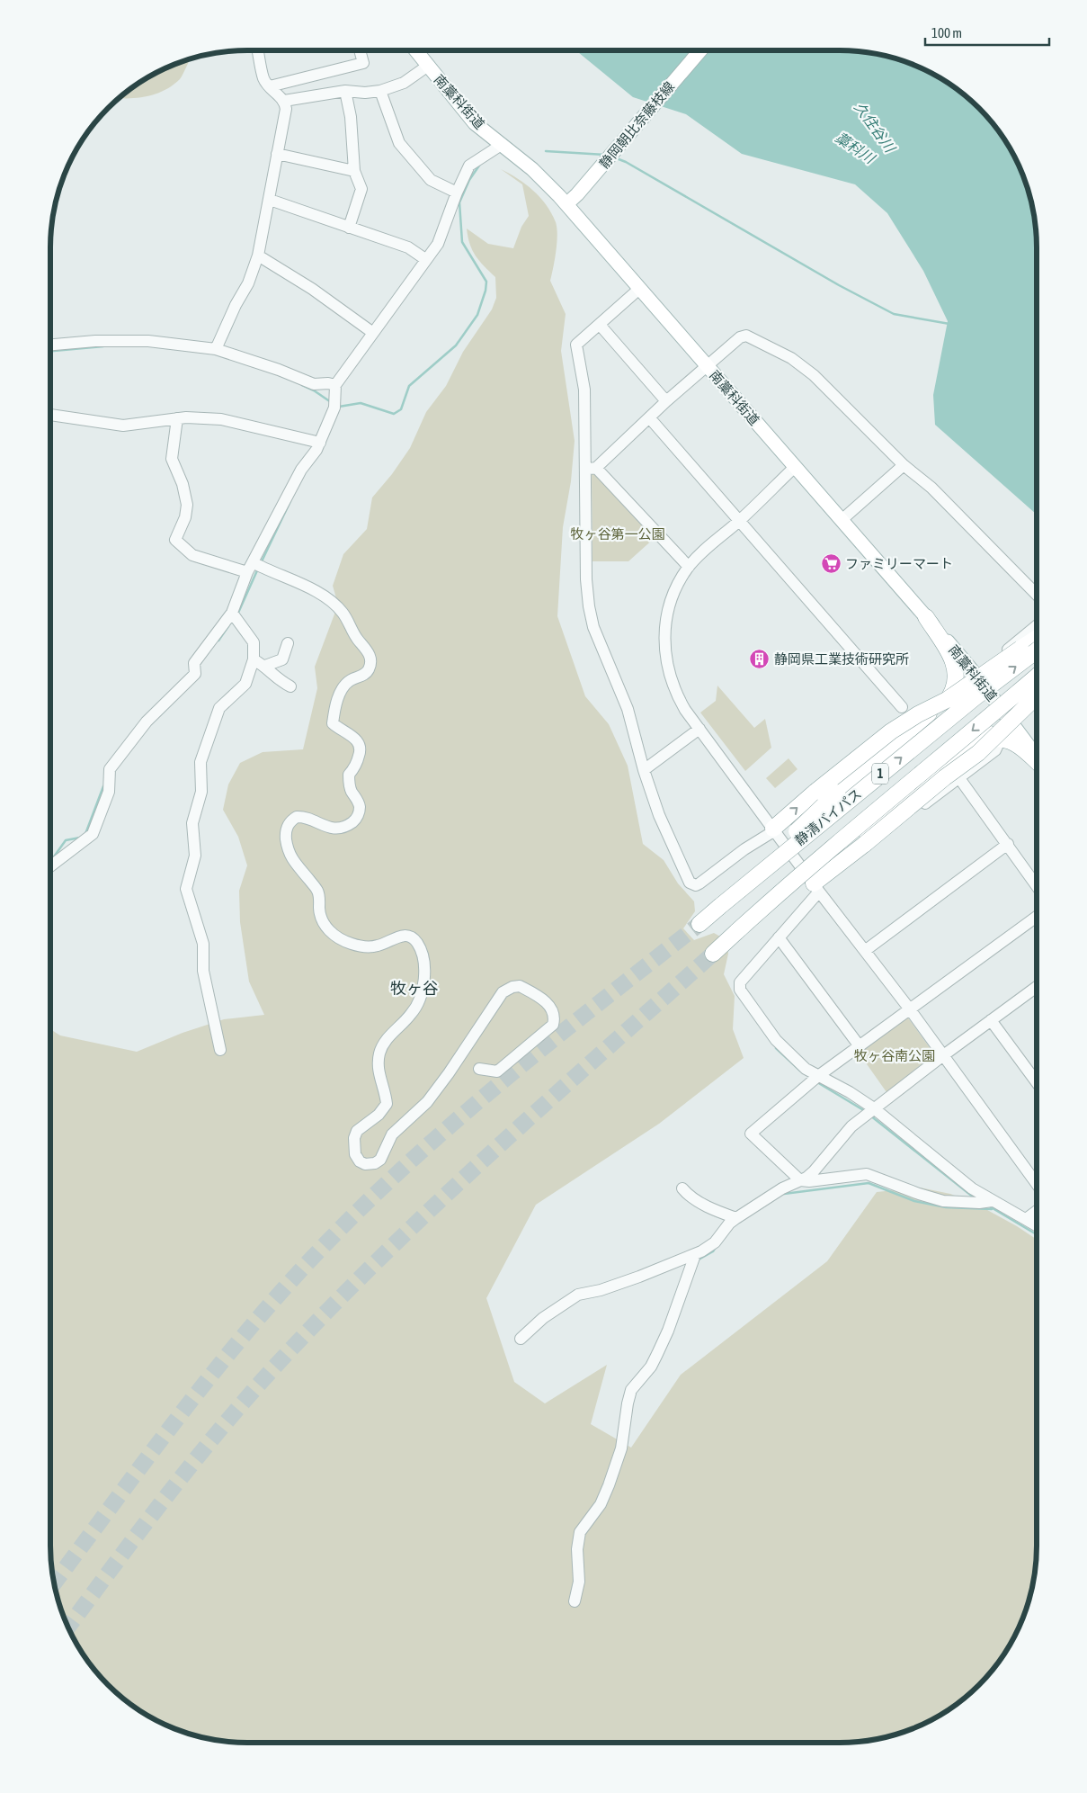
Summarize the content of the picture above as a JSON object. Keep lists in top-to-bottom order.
{
  "streets": {
    "highway": ["1", "静清バイパス"],
    "main road": ["南藁科街道", "静岡朝比奈藤枝線"]
  },
  "crossings": [
    ["南藁科街道", "静岡朝比奈藤枝線"],
    ["南藁科街道", "1"],
    ["1", "静清バイパス"]
  ],
  "districts": ["牧ヶ谷"],
  "water": ["久住谷川", "藁科川"],
  "parks": ["牧ヶ谷第一公園", "牧ヶ谷南公園"],
  "places": {
    "supermarket": ["ファミリーマート"],
    "building": ["静岡県工業技術研究所"]
  },
  "scale_bar": "100 m"
}
